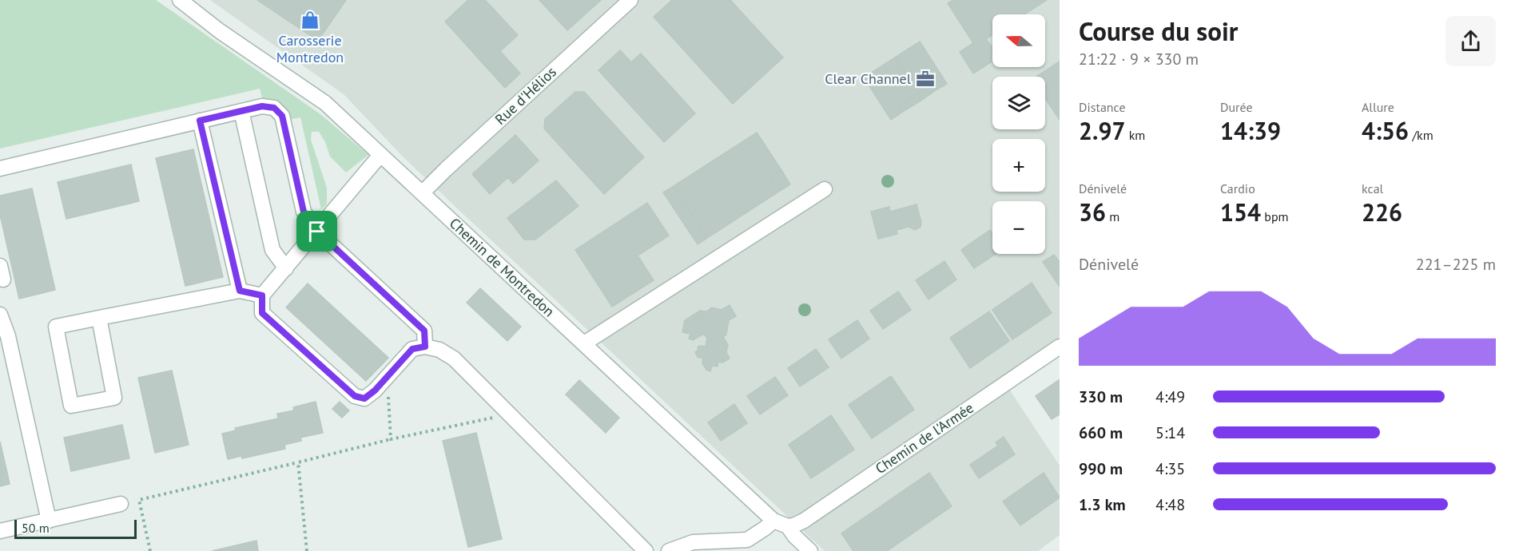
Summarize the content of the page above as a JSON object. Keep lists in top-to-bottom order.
{
  "streets": {
    "street": ["Rue d'Hélios", "Chemin de Montredon", "Chemin de l'Armée"]
  },
  "crossings": [
    ["Rue d'Hélios", "Chemin de Montredon"],
    ["Chemin de Montredon", "Chemin de l'Armée"]
  ],
  "places": {
    "shop": ["Carosserie Montredon"],
    "office": ["Clear Channel"]
  },
  "scale_bar": "50 m",
  "north": "left",
  "page": {
    "heading": ["Course du soir", "21:22 · 9 × 330 m"],
    "map_buttons": ["+", "−"],
    "stats": [
      ["Distance", "2.97 km"],
      ["Durée", "14:39"],
      ["Allure", "4:56 /km"],
      ["Dénivelé", "36 m"],
      ["Cardio", "154 bpm"],
      ["kcal", "226"]
    ],
    "chart": ["Dénivelé", "221–225 m"],
    "list": [
      {
        "name": "330 m",
        "note": "4:49"
      },
      {
        "name": "660 m",
        "note": "5:14"
      },
      {
        "name": "990 m",
        "note": "4:35"
      },
      {
        "name": "1.3 km",
        "note": "4:48"
      }
    ],
    "scale": "50 m"
  }
}
